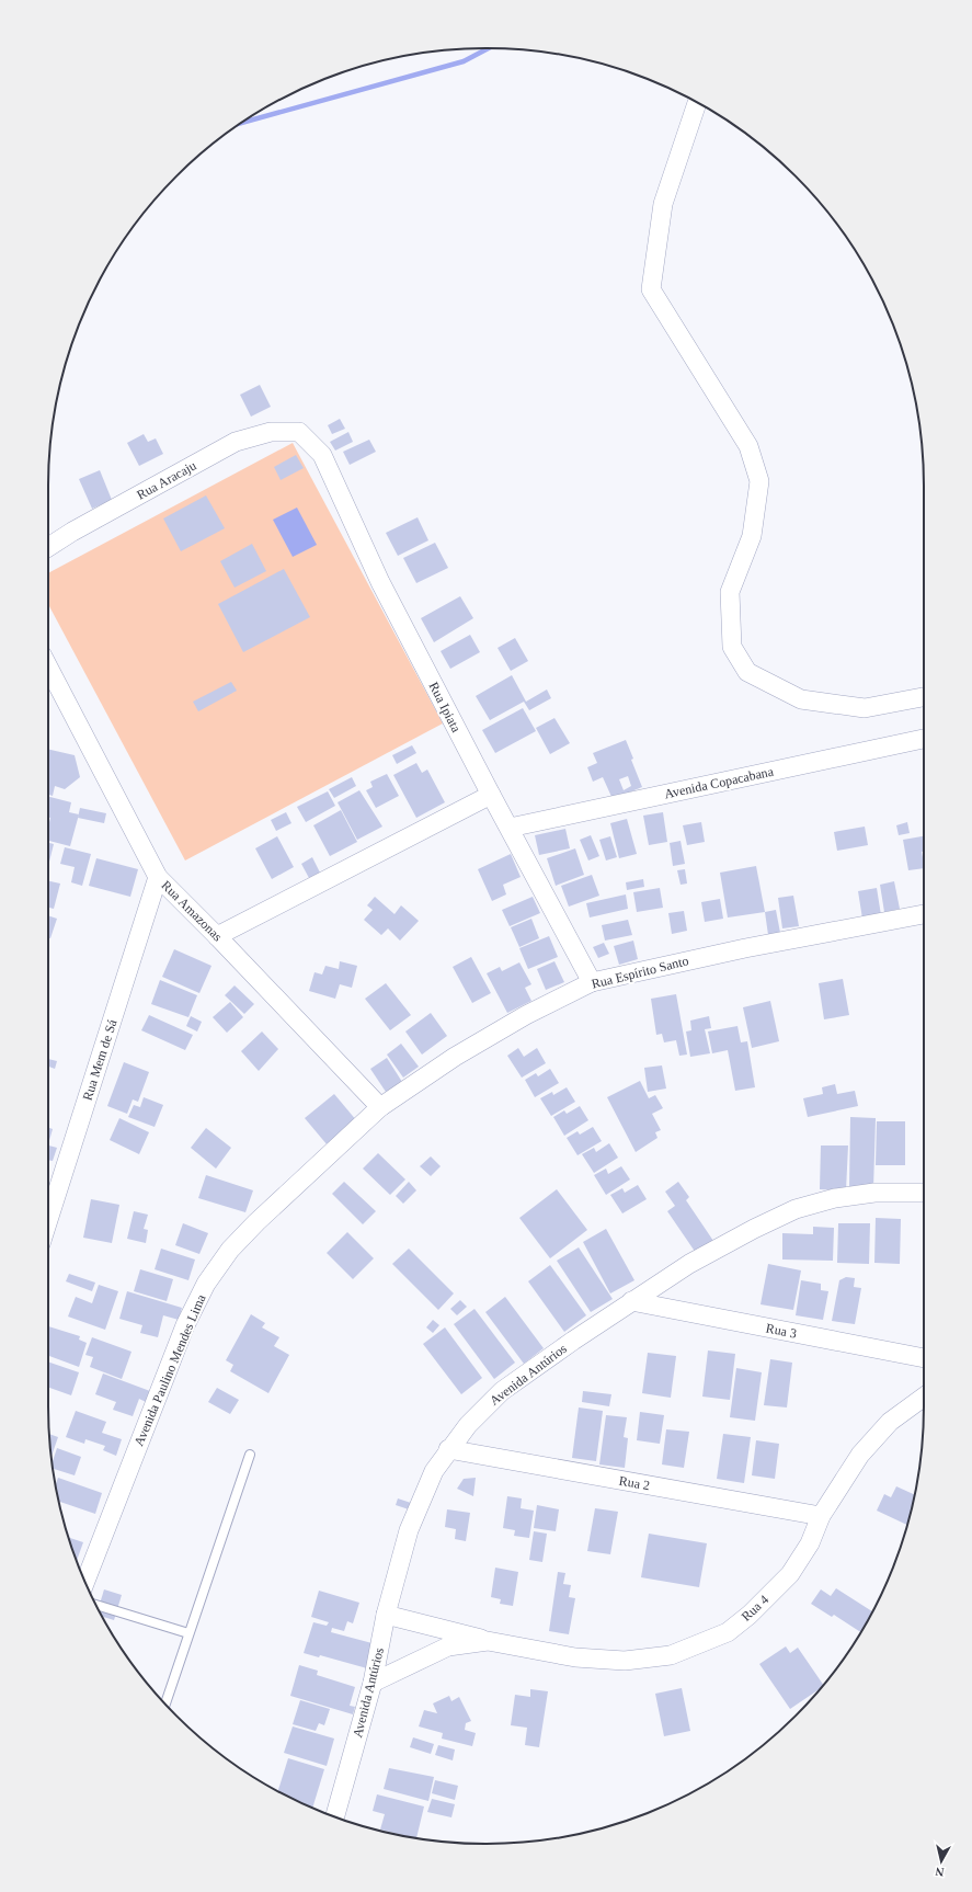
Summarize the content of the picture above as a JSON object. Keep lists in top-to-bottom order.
{
  "streets": {
    "street": [
      "Rua Aracaju",
      "Rua Ipiata",
      "Avenida Copacabana",
      "Rua Amazonas",
      "Rua Espírito Santo",
      "Rua Mem de Sá",
      "Rua 3",
      "Avenida Paulino Mendes Lima",
      "Avenida Antúrios",
      "Rua 2",
      "Rua 4"
    ]
  },
  "crossings": [
    ["Rua Aracaju", "Rua Ipiata"],
    ["Rua Ipiata", "Avenida Copacabana"],
    ["Rua Ipiata", "Rua Espírito Santo"],
    ["Rua Amazonas", "Rua Espírito Santo"],
    ["Rua Amazonas", "Rua Mem de Sá"],
    ["Rua Amazonas", "Avenida Paulino Mendes Lima"],
    ["Rua Espírito Santo", "Avenida Paulino Mendes Lima"],
    ["Rua 3", "Avenida Antúrios"],
    ["Avenida Antúrios", "Rua 2"],
    ["Avenida Antúrios", "Rua 4"],
    ["Rua 2", "Rua 4"]
  ],
  "north": "bottom"
}
